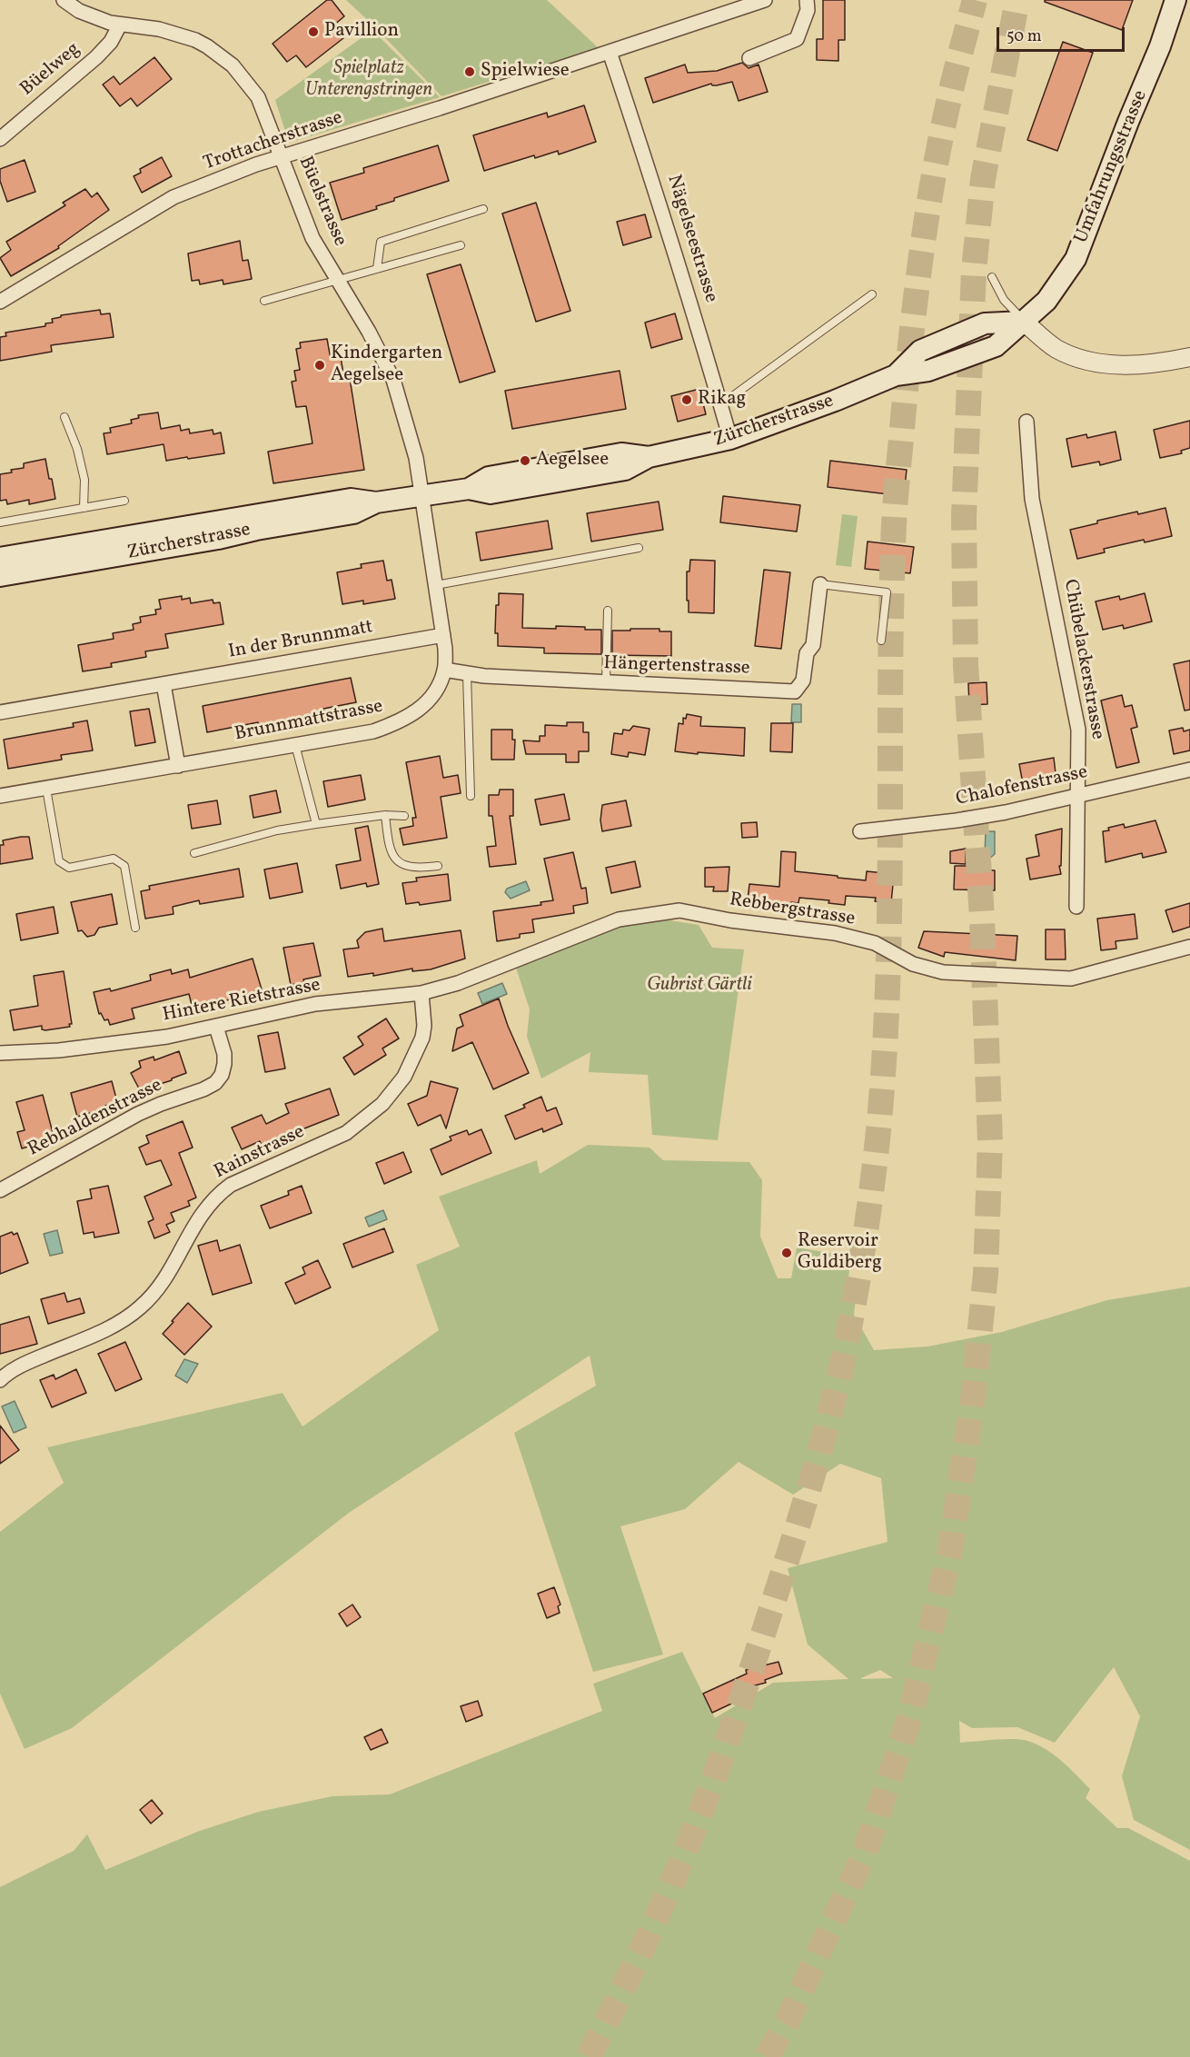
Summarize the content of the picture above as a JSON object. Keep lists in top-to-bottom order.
{
  "streets": {
    "main road": ["Umfahrungsstrasse", "Zürcherstrasse"],
    "street": [
      "Büelweg",
      "Trottacherstrasse",
      "Büelstrasse",
      "Nägelseestrasse",
      "In der Brunnmatt",
      "Chübelackerstrasse",
      "Hängertenstrasse",
      "Brunnmattstrasse",
      "Chalofenstrasse",
      "Rebbergstrasse",
      "Hintere Rietstrasse",
      "Rebhaldenstrasse",
      "Rainstrasse"
    ]
  },
  "crossings": [
    ["Büelweg", "Büelstrasse"],
    ["Trottacherstrasse", "Büelstrasse"],
    ["Trottacherstrasse", "Nägelseestrasse"],
    ["Umfahrungsstrasse", "Zürcherstrasse"],
    ["Büelstrasse", "Zürcherstrasse"],
    ["Büelstrasse", "Brunnmattstrasse"],
    ["Nägelseestrasse", "Zürcherstrasse"],
    ["Zürcherstrasse", "Brunnmattstrasse"],
    ["In der Brunnmatt", "Brunnmattstrasse"],
    ["Chübelackerstrasse", "Chalofenstrasse"],
    ["Hängertenstrasse", "Brunnmattstrasse"],
    ["Rebbergstrasse", "Hintere Rietstrasse"],
    ["Hintere Rietstrasse", "Rebhaldenstrasse"],
    ["Hintere Rietstrasse", "Rainstrasse"]
  ],
  "parks": ["Spielplatz Unterengstringen", "Gubrist Gärtli"],
  "places": [
    "Pavillion",
    "Spielwiese",
    "Kindergarten Aegelsee",
    "Rikag",
    "Aegelsee",
    "Reservoir Guldiberg"
  ],
  "scale_bar": "50 m"
}
